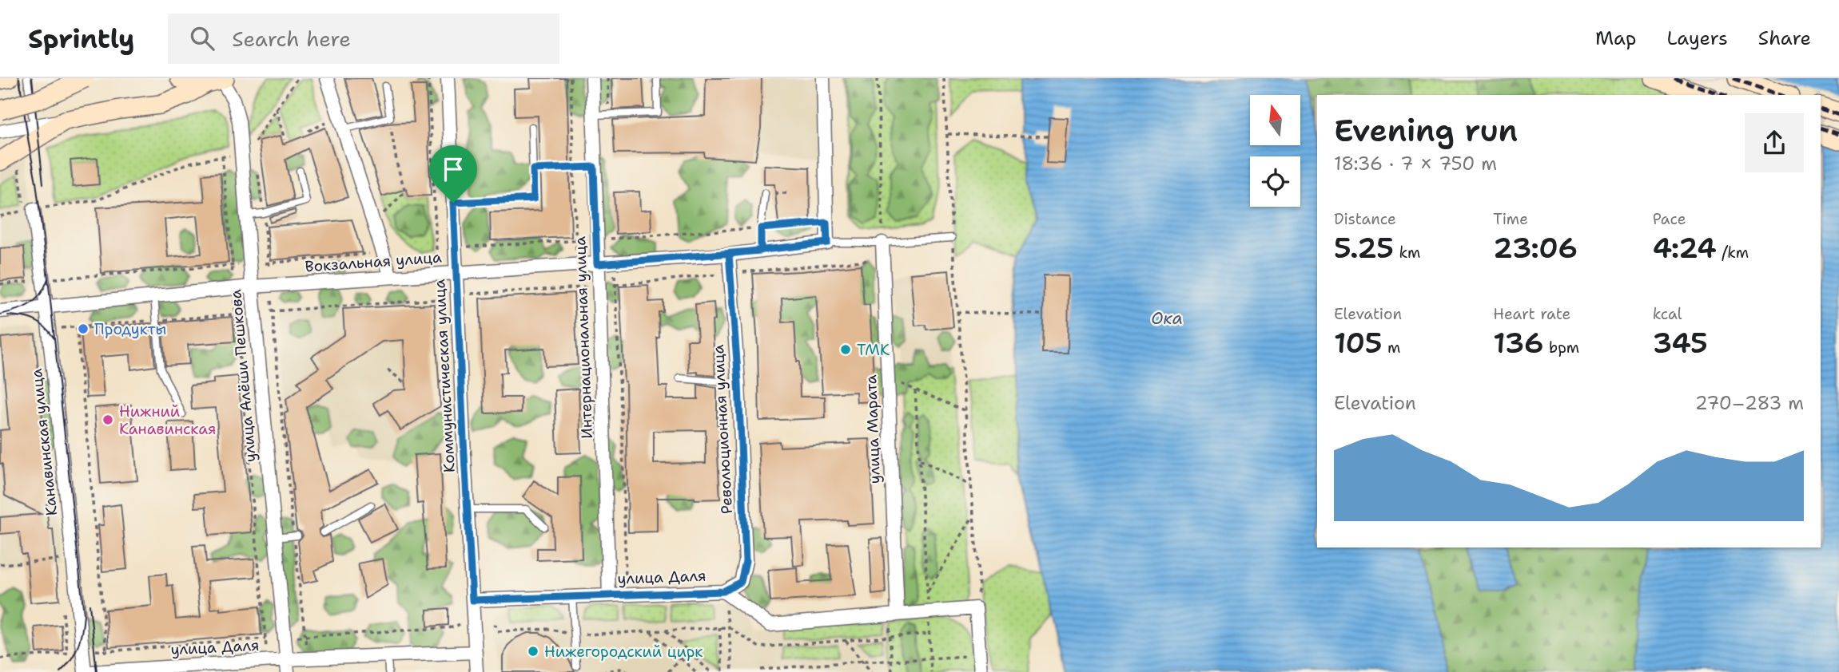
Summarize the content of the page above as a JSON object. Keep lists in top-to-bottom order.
{
  "streets": {
    "street": [
      "Вокзальная улица",
      "Интернациональная улица",
      "улица Алёши Пешкова",
      "Коммунистическая улица",
      "Революционная улица",
      "улица Марата",
      "Канавинская улица",
      "улица Даля"
    ]
  },
  "crossings": [
    ["Вокзальная улица", "Интернациональная улица"],
    ["Вокзальная улица", "улица Алёши Пешкова"],
    ["Вокзальная улица", "Коммунистическая улица"],
    ["Вокзальная улица", "Революционная улица"],
    ["Вокзальная улица", "улица Марата"],
    ["Вокзальная улица", "Канавинская улица"],
    ["Интернациональная улица", "улица Даля"],
    ["улица Алёши Пешкова", "улица Даля"],
    ["Коммунистическая улица", "улица Даля"],
    ["Революционная улица", "улица Даля"],
    ["улица Марата", "улица Даля"]
  ],
  "water": ["Ока"],
  "places": [
    "Продукты",
    "ТМК",
    "Нижний Канавинская",
    "Нижегородский цирк"
  ],
  "north": "top",
  "page": {
    "header": "Sprintly",
    "search": "Search here",
    "nav": ["Map", "Layers", "Share"],
    "heading": ["Evening run", "18:36 · 7 × 750 m"],
    "stats": [
      ["Distance", "5.25 km"],
      ["Time", "23:06"],
      ["Pace", "4:24 /km"],
      ["Elevation", "105 m"],
      ["Heart rate", "136 bpm"],
      ["kcal", "345"]
    ],
    "chart": ["Elevation", "270–283 m"]
  }
}
